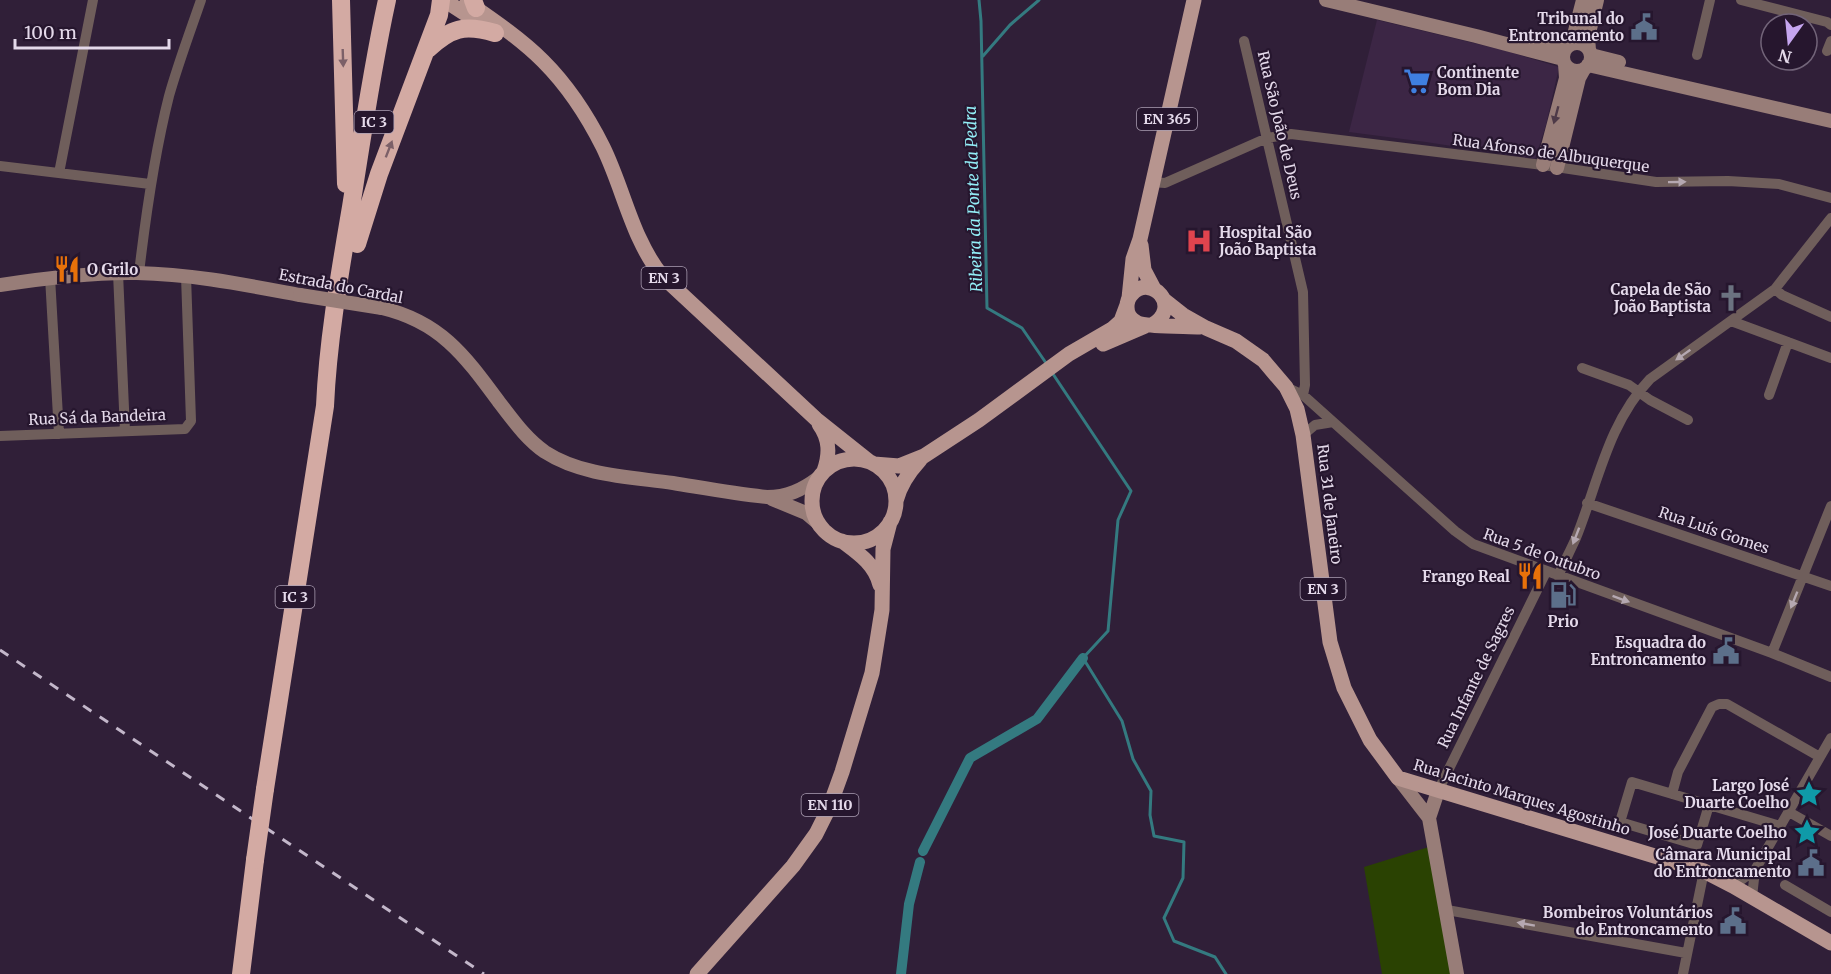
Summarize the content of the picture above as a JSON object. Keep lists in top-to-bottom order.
{
  "streets": {
    "highway": ["IC 3"],
    "main road": [
      "EN 365",
      "EN 3",
      "Rua 31 de Janeiro",
      "Rua Jacinto Marques Agostinho",
      "EN 110"
    ],
    "street": [
      "Rua São João de Deus",
      "Rua Afonso de Albuquerque",
      "Estrada do Cardal",
      "Rua Sá da Bandeira",
      "Rua Luís Gomes",
      "Rua 5 de Outubro",
      "Rua Infante de Sagres"
    ]
  },
  "crossings": [
    ["EN 365", "Rua Afonso de Albuquerque"],
    ["EN 365", "EN 3"],
    ["Rua São João de Deus", "Rua Afonso de Albuquerque"],
    ["Rua São João de Deus", "Rua 5 de Outubro"],
    ["EN 3", "Rua 31 de Janeiro"],
    ["EN 3", "Rua 5 de Outubro"],
    ["Estrada do Cardal", "Rua Sá da Bandeira"],
    ["Rua 31 de Janeiro", "Rua 5 de Outubro"],
    ["Rua 31 de Janeiro", "Rua Infante de Sagres"],
    ["Rua 31 de Janeiro", "Rua Jacinto Marques Agostinho"],
    ["Rua 5 de Outubro", "Rua Infante de Sagres"],
    ["Rua Infante de Sagres", "Rua Jacinto Marques Agostinho"]
  ],
  "one_way": ["Rua 5 de Outubro"],
  "water": ["Ribeira da Ponte da Pedra"],
  "places": {
    "public building": [
      "Tribunal do Entroncamento",
      "Esquadra do Entroncamento",
      "Câmara Municipal do Entroncamento",
      "Bombeiros Voluntários do Entroncamento"
    ],
    "supermarket": ["Continente Bom Dia"],
    "hospital": ["Hospital São João Baptista"],
    "restaurant": ["O Grilo", "Frango Real"],
    "church": ["Capela de São João Baptista"],
    "fuel station": ["Prio"],
    "place": ["Largo José Duarte Coelho", "José Duarte Coelho"]
  },
  "scale_bar": "100 m",
  "north": "bottom"
}
